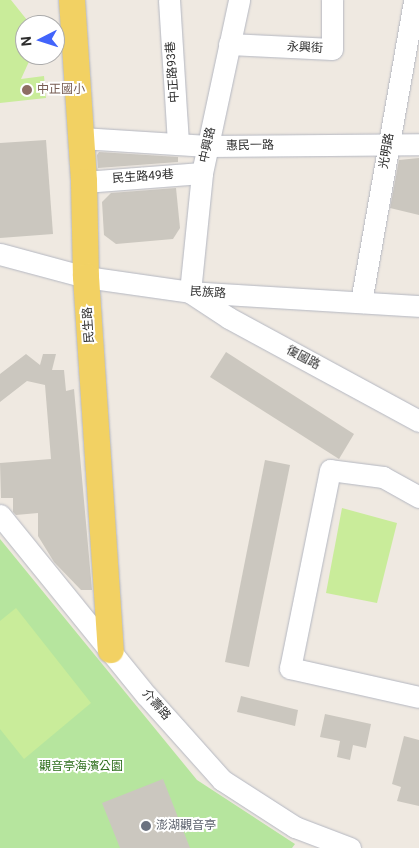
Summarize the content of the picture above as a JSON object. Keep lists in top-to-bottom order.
{
  "streets": {
    "main road": ["民生路"],
    "street": [
      "永興街",
      "中正路93巷",
      "中興路",
      "惠民一路",
      "光明路",
      "民生路49巷",
      "民族路",
      "復國路",
      "介壽路"
    ]
  },
  "crossings": [
    ["永興街", "中興路"],
    ["中正路93巷", "惠民一路"],
    ["中興路", "惠民一路"],
    ["中興路", "民生路49巷"],
    ["中興路", "民族路"],
    ["中興路", "復國路"],
    ["惠民一路", "光明路"],
    ["惠民一路", "民生路"],
    ["光明路", "民族路"],
    ["民生路49巷", "民生路"],
    ["民族路", "民生路"],
    ["民族路", "復國路"],
    ["民生路", "介壽路"]
  ],
  "parks": ["觀音亭海濱公園"],
  "places": ["中正國小", "澎湖觀音亭"],
  "north": "left"
}
